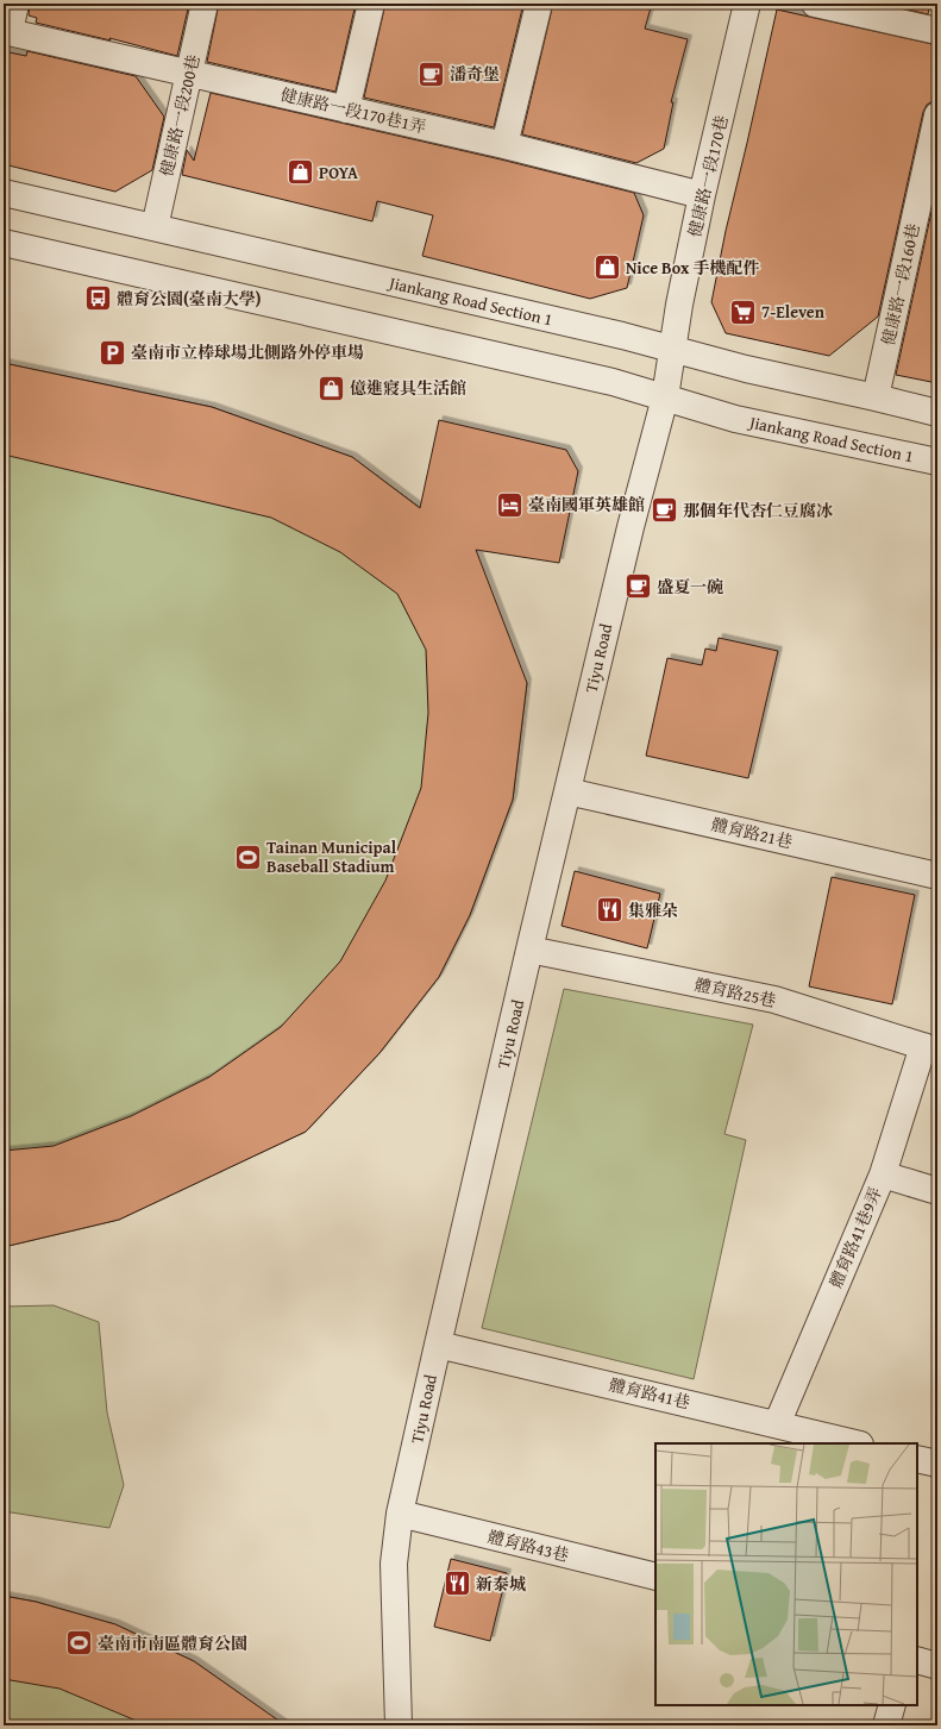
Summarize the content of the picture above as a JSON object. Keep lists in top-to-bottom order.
{
  "streets": {
    "street": [
      "健康路一段170巷1弄",
      "健康路一段200巷",
      "健康路一段170巷",
      "健康路一段160巷",
      "Jiankang Road Section 1",
      "Tiyu Road",
      "體育路21巷",
      "體育路25巷",
      "體育路41巷9弄",
      "體育路41巷",
      "體育路43巷"
    ]
  },
  "crossings": [
    ["健康路一段170巷1弄", "健康路一段200巷"],
    ["健康路一段170巷1弄", "健康路一段170巷"],
    ["健康路一段200巷", "Jiankang Road Section 1"],
    ["健康路一段170巷", "Jiankang Road Section 1"],
    ["健康路一段170巷", "Tiyu Road"],
    ["健康路一段160巷", "Jiankang Road Section 1"],
    ["Jiankang Road Section 1", "Tiyu Road"],
    ["Tiyu Road", "體育路21巷"],
    ["Tiyu Road", "體育路25巷"],
    ["Tiyu Road", "體育路41巷"],
    ["Tiyu Road", "體育路43巷"],
    ["體育路25巷", "體育路41巷9弄"],
    ["體育路41巷9弄", "體育路41巷"]
  ],
  "places": {
    "cafe": ["潘奇堡", "那個年代杏仁豆腐冰", "盛夏一碗"],
    "shop": ["POYA", "Nice Box 手機配件", "億進寢具生活館"],
    "bus stop": ["體育公園(臺南大學)"],
    "supermarket": ["7-Eleven"],
    "parking": ["臺南市立棒球場北側路外停車場"],
    "hotel": ["臺南國軍英雄館"],
    "sports": ["Tainan Municipal Baseball Stadium", "臺南市南區體育公園"],
    "restaurant": ["集雅朵", "新泰城"]
  }
}
